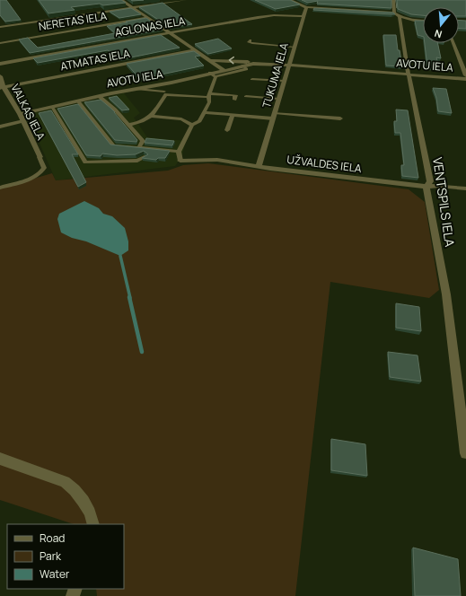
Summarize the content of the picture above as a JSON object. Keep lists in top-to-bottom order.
{
  "streets": {
    "street": [
      "NERETAS IELA",
      "AGLONAS IELA",
      "ATMATAS IELA",
      "AVOTU IELA",
      "TUKUMA IELA",
      "VALKAS IELA",
      "UŽVALDES IELA",
      "VENTSPILS IELA"
    ]
  },
  "crossings": [
    ["AGLONAS IELA", "TUKUMA IELA"],
    ["ATMATAS IELA", "VALKAS IELA"],
    ["AVOTU IELA", "TUKUMA IELA"],
    ["AVOTU IELA", "VALKAS IELA"],
    ["AVOTU IELA", "VENTSPILS IELA"],
    ["TUKUMA IELA", "UŽVALDES IELA"],
    ["UŽVALDES IELA", "VENTSPILS IELA"]
  ],
  "legend": ["Road", "Park", "Water"],
  "north": "bottom"
}
